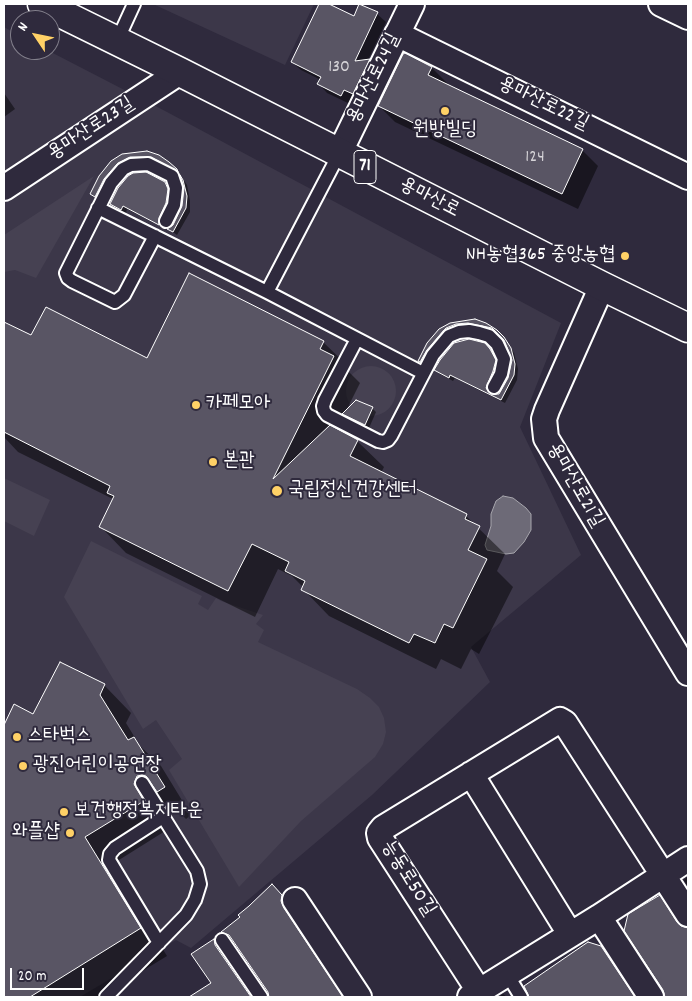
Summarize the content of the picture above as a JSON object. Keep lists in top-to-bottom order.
{
  "streets": {
    "main road": ["71", "용마산로"],
    "street": [
      "용마산로24길",
      "용마산로22길",
      "용마산로23길",
      "용마산로21길",
      "능동로50길"
    ]
  },
  "crossings": [
    ["용마산로24길", "용마산로22길"],
    ["용마산로24길", "용마산로"],
    ["용마산로23길", "용마산로"],
    ["용마산로", "용마산로21길"]
  ],
  "places": [
    "원방빌딩",
    "NH농협365 중앙농협",
    "카페모아",
    "본관",
    "국립정신건강센터",
    "스타벅스",
    "광진어린이공연장",
    "보건행정복지타운",
    "와플샵"
  ],
  "house_numbers": ["130", "124"],
  "scale_bar": "20 m",
  "north": "top left"
}
